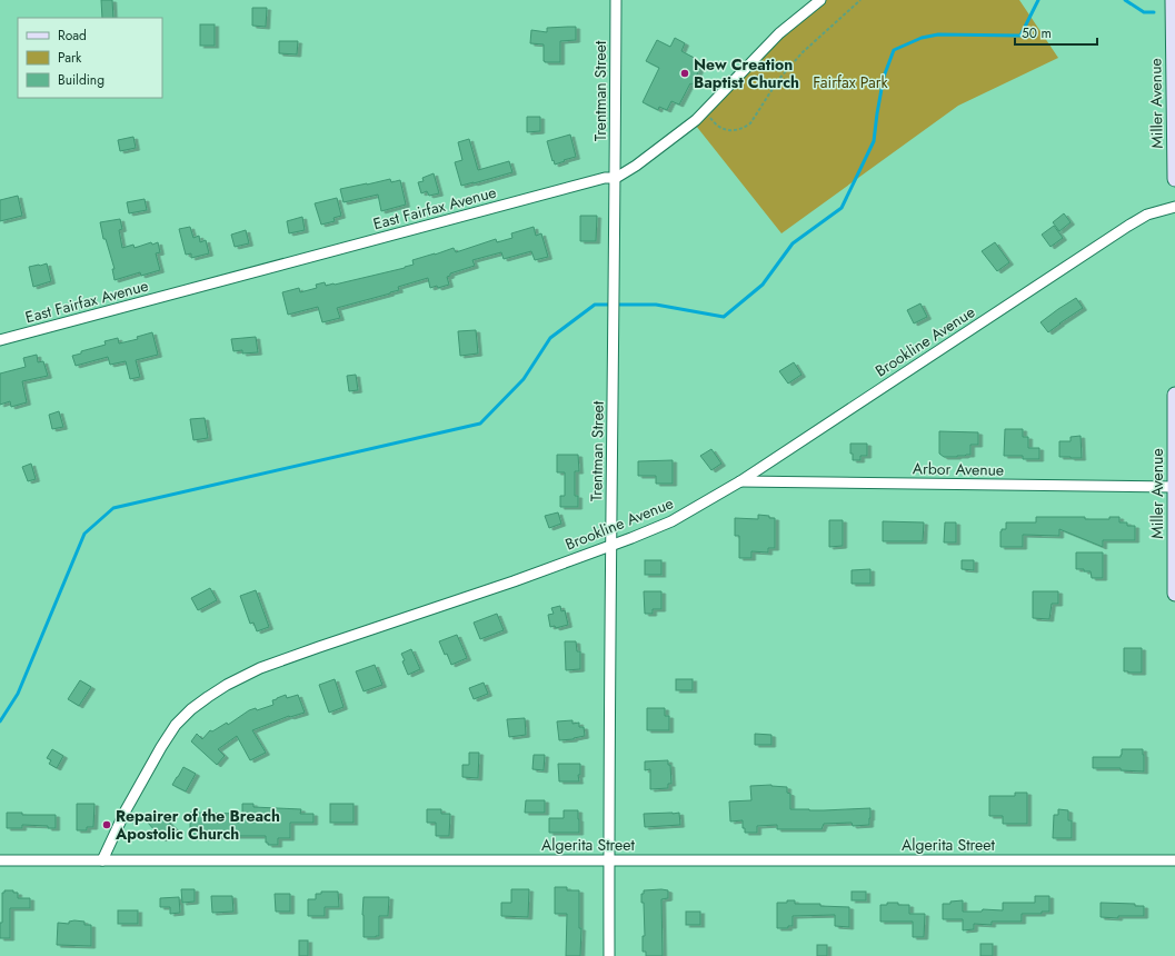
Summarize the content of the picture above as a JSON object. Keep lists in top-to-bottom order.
{
  "streets": {
    "main road": ["Miller Avenue"],
    "street": [
      "Trentman Street",
      "East Fairfax Avenue",
      "Brookline Avenue",
      "Arbor Avenue",
      "Algerita Street"
    ]
  },
  "crossings": [
    ["Trentman Street", "East Fairfax Avenue"],
    ["Trentman Street", "Brookline Avenue"],
    ["Trentman Street", "Algerita Street"],
    ["Miller Avenue", "Arbor Avenue"],
    ["Brookline Avenue", "Arbor Avenue"],
    ["Brookline Avenue", "Algerita Street"]
  ],
  "parks": ["Fairfax Park"],
  "places": ["New Creation Baptist Church", "Repairer of the Breach Apostolic Church"],
  "legend": ["Road", "Park", "Building"],
  "scale_bar": "50 m"
}
